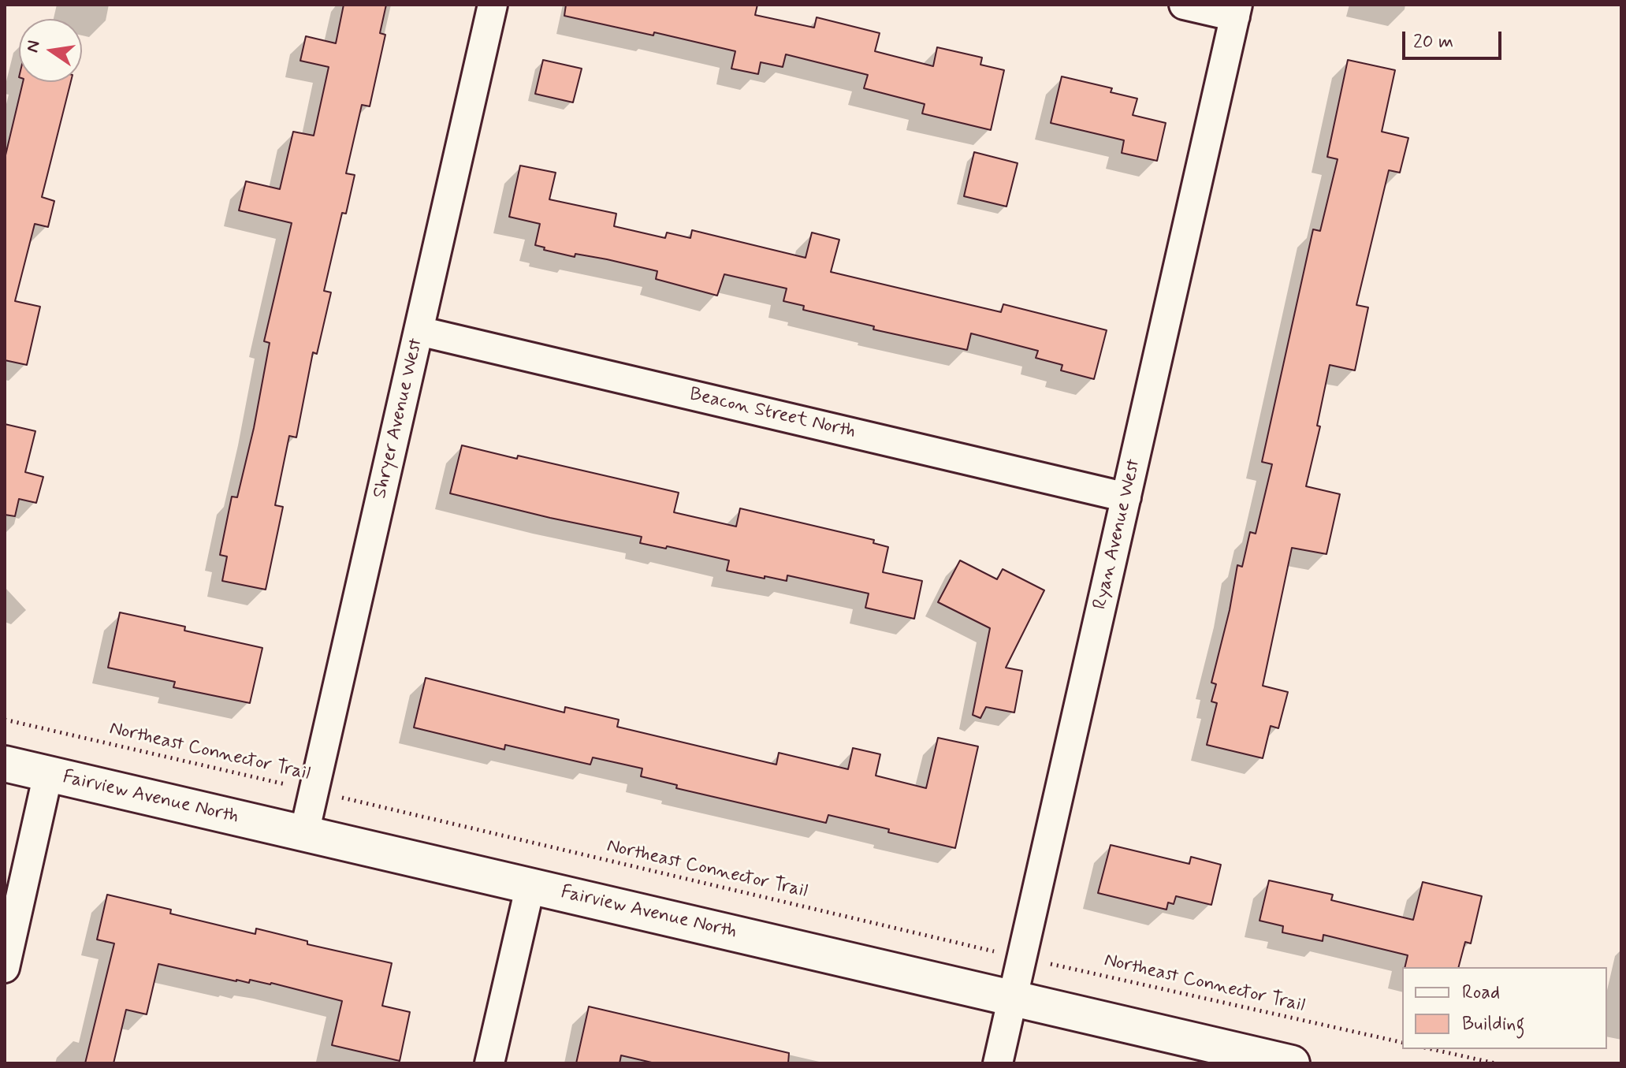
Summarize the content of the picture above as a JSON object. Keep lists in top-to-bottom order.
{
  "streets": {
    "street": [
      "Beacon Street North",
      "Shryer Avenue West",
      "Ryan Avenue West",
      "Fairview Avenue North"
    ],
    "path": ["Northeast Connector Trail"]
  },
  "crossings": [
    ["Beacon Street North", "Shryer Avenue West"],
    ["Beacon Street North", "Ryan Avenue West"],
    ["Shryer Avenue West", "Northeast Connector Trail"],
    ["Shryer Avenue West", "Fairview Avenue North"],
    ["Ryan Avenue West", "Northeast Connector Trail"],
    ["Ryan Avenue West", "Fairview Avenue North"]
  ],
  "legend": ["Road", "Building"],
  "scale_bar": "20 m",
  "north": "left"
}
